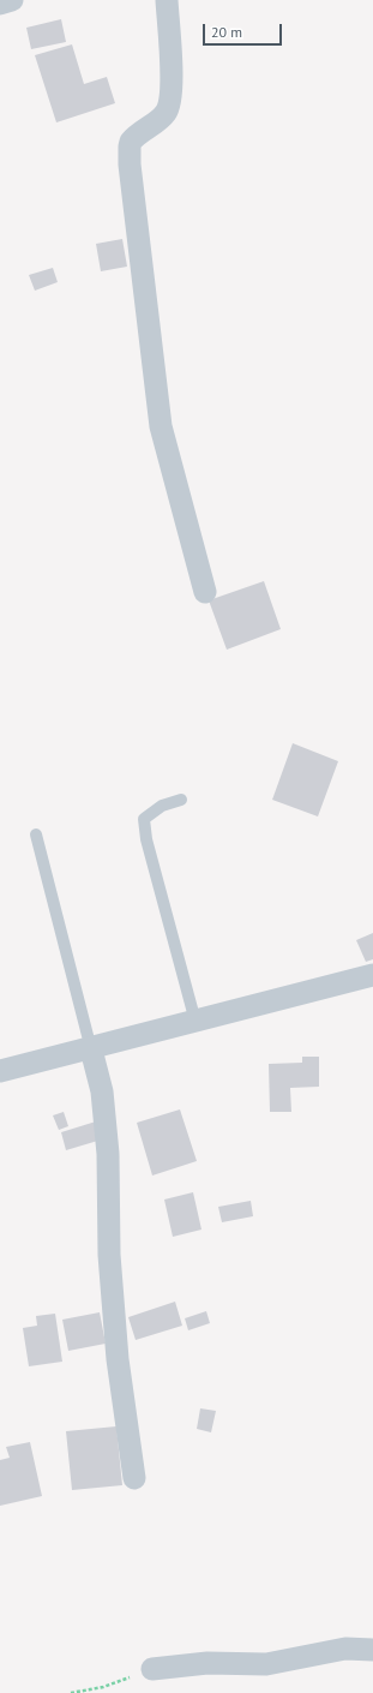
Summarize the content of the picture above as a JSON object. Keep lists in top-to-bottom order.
{
  "scale_bar": "20 m"
}
